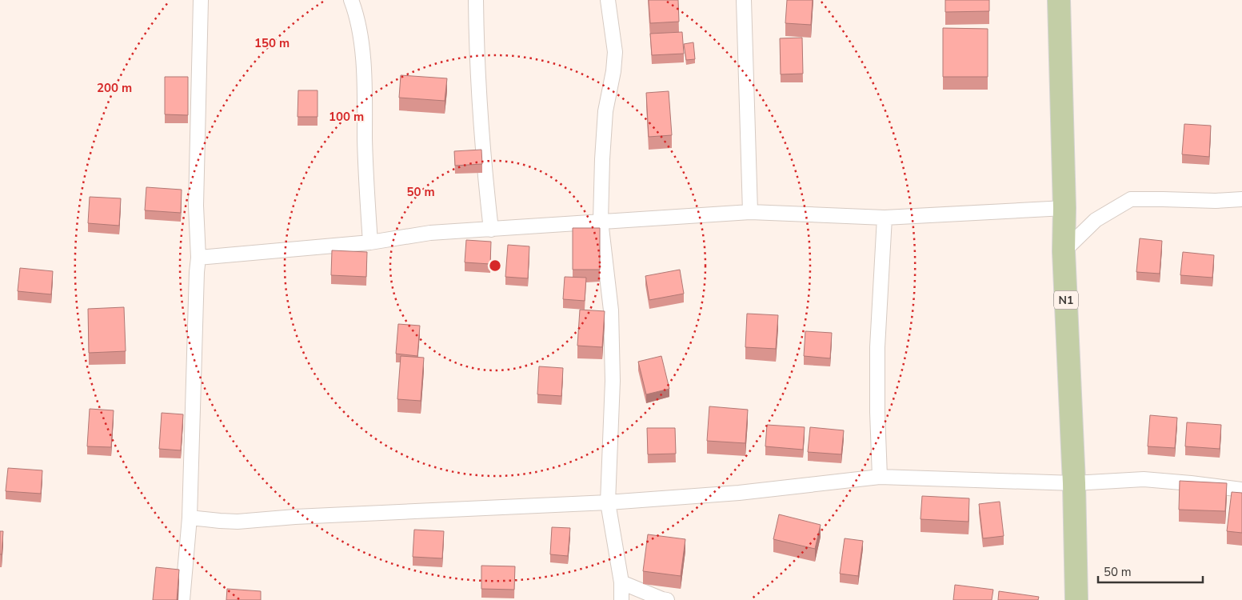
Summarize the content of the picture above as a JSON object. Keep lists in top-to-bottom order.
{
  "streets": {
    "main road": ["N1"]
  },
  "scale_bar": "50 m",
  "rings": [
    "150 m",
    "200 m",
    "100 m",
    "50 m"
  ]
}
